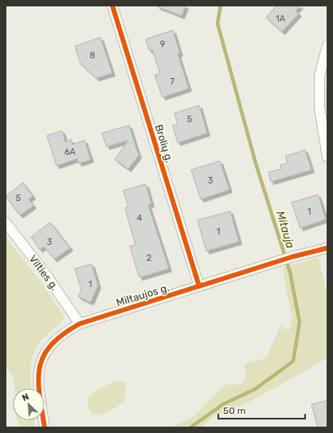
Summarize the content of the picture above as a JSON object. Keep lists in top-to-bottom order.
{
  "streets": {
    "street": ["Brolių g.", "Vilties g.", "Miltaujos g."]
  },
  "crossings": [
    ["Brolių g.", "Miltaujos g."],
    ["Vilties g.", "Miltaujos g."]
  ],
  "water": ["Mitauja"],
  "house_numbers": [
    "1A",
    "9",
    "8",
    "7",
    "5",
    "6A",
    "3",
    "5",
    "1",
    "4",
    "1",
    "3",
    "2",
    "1"
  ],
  "scale_bar": "50 m",
  "north": "top left"
}
